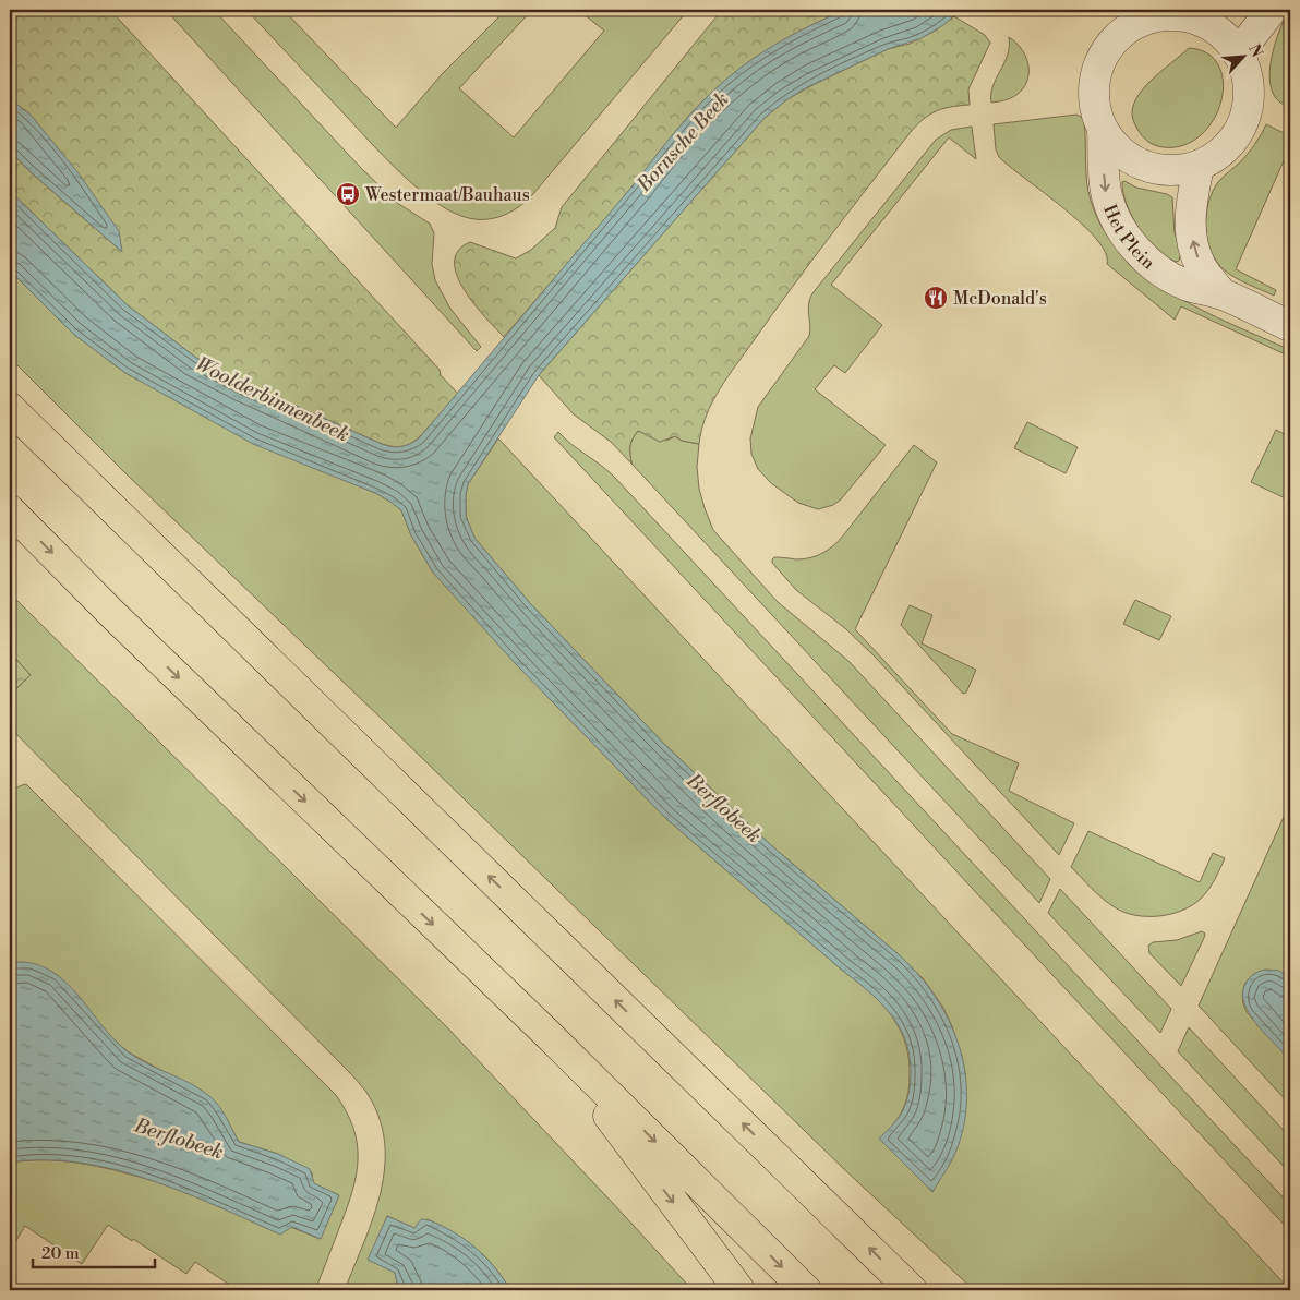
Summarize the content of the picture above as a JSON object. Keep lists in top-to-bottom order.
{
  "streets": {
    "street": ["Het Plein"]
  },
  "water": ["Bornsche Beek", "Woolderbinnenbeek", "Berflobeek"],
  "places": {
    "bus stop": ["Westermaat/Bauhaus"],
    "restaurant": ["McDonald's"]
  },
  "scale_bar": "20 m",
  "north": "top right"
}
